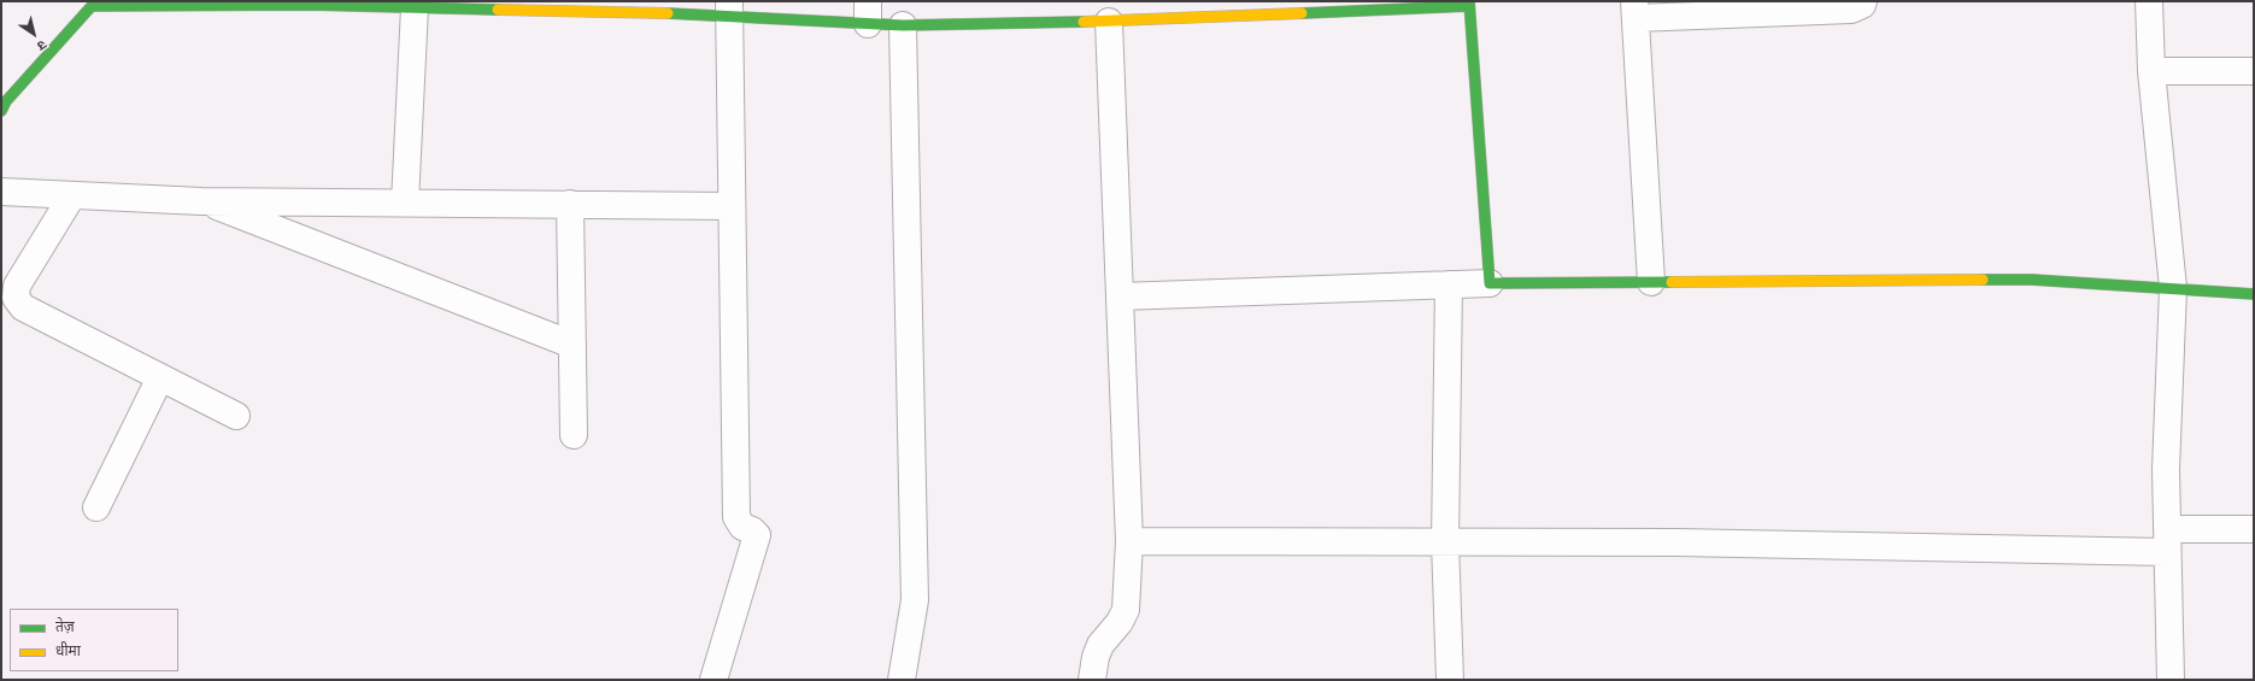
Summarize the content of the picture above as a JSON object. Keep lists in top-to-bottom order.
{
  "legend": ["तेज़", "धीमा"],
  "north": "bottom right"
}
